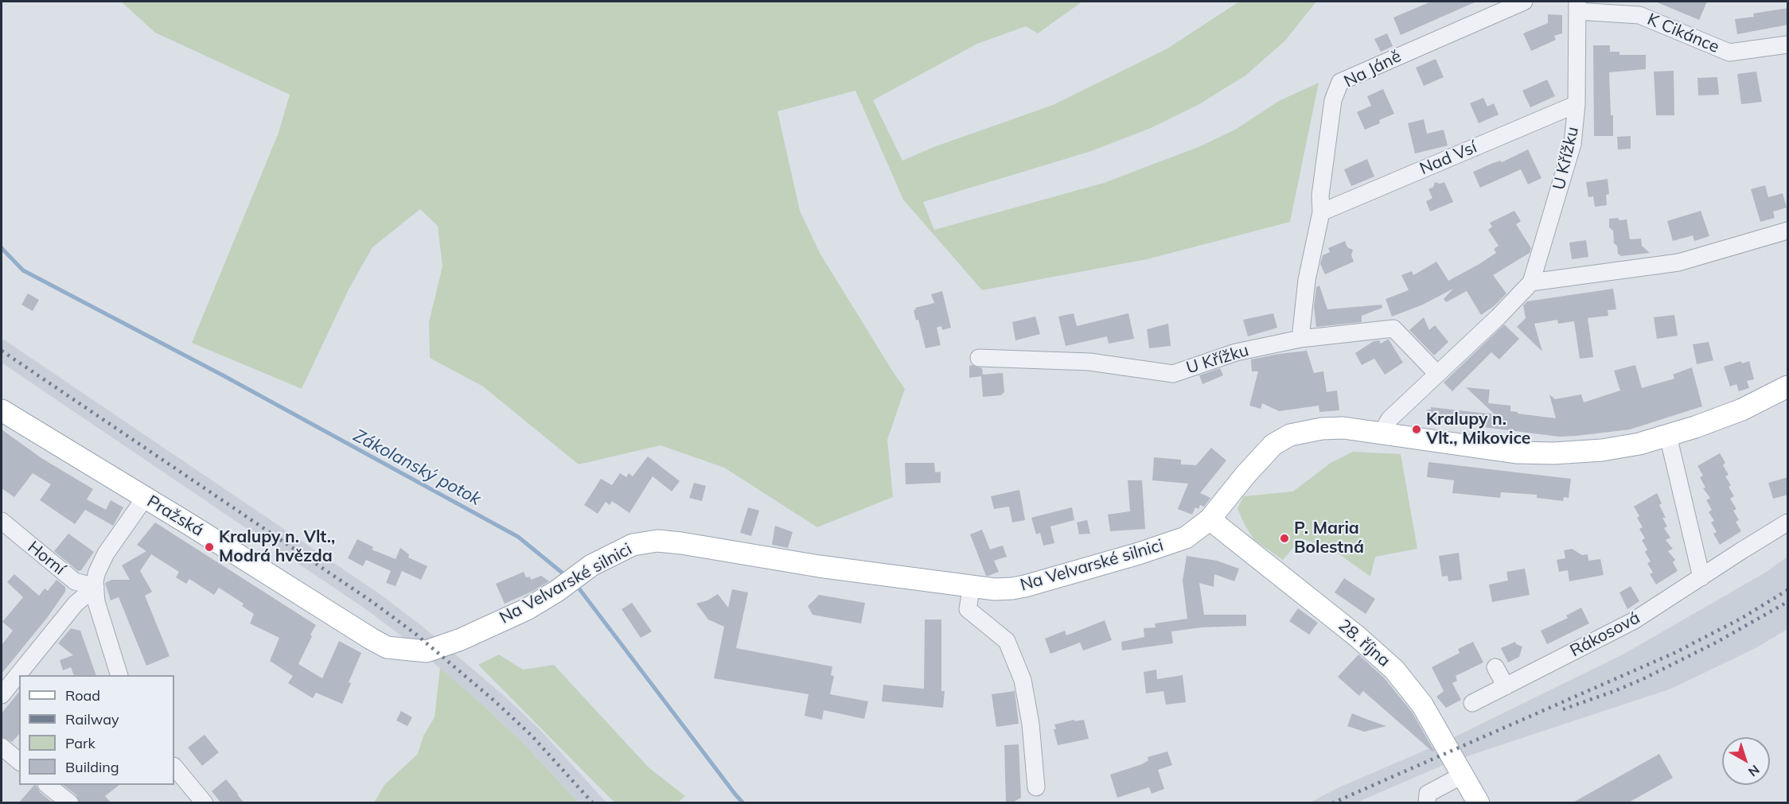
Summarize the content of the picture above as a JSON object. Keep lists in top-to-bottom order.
{
  "streets": {
    "main road": ["Pražská", "Na Velvarské silnici", "28. října"],
    "street": [
      "K Cikánce",
      "Na Jáně",
      "Nad Vsí",
      "U Křížku",
      "Horní",
      "Rákosová"
    ]
  },
  "crossings": [
    ["K Cikánce", "U Křížku"],
    ["Na Jáně", "Nad Vsí"],
    ["Na Jáně", "U Křížku"],
    ["Nad Vsí", "U Křížku"],
    ["U Křížku", "Na Velvarské silnici"],
    ["Pražská", "Na Velvarské silnici"],
    ["Na Velvarské silnici", "28. října"]
  ],
  "water": ["Zákolanský potok"],
  "places": ["Kralupy n. Vlt., Mikovice", "P. Maria Bolestná", "Kralupy n. Vlt., Modrá hvězda"],
  "legend": [
    "Road",
    "Railway",
    "Park",
    "Building"
  ],
  "north": "bottom right"
}
